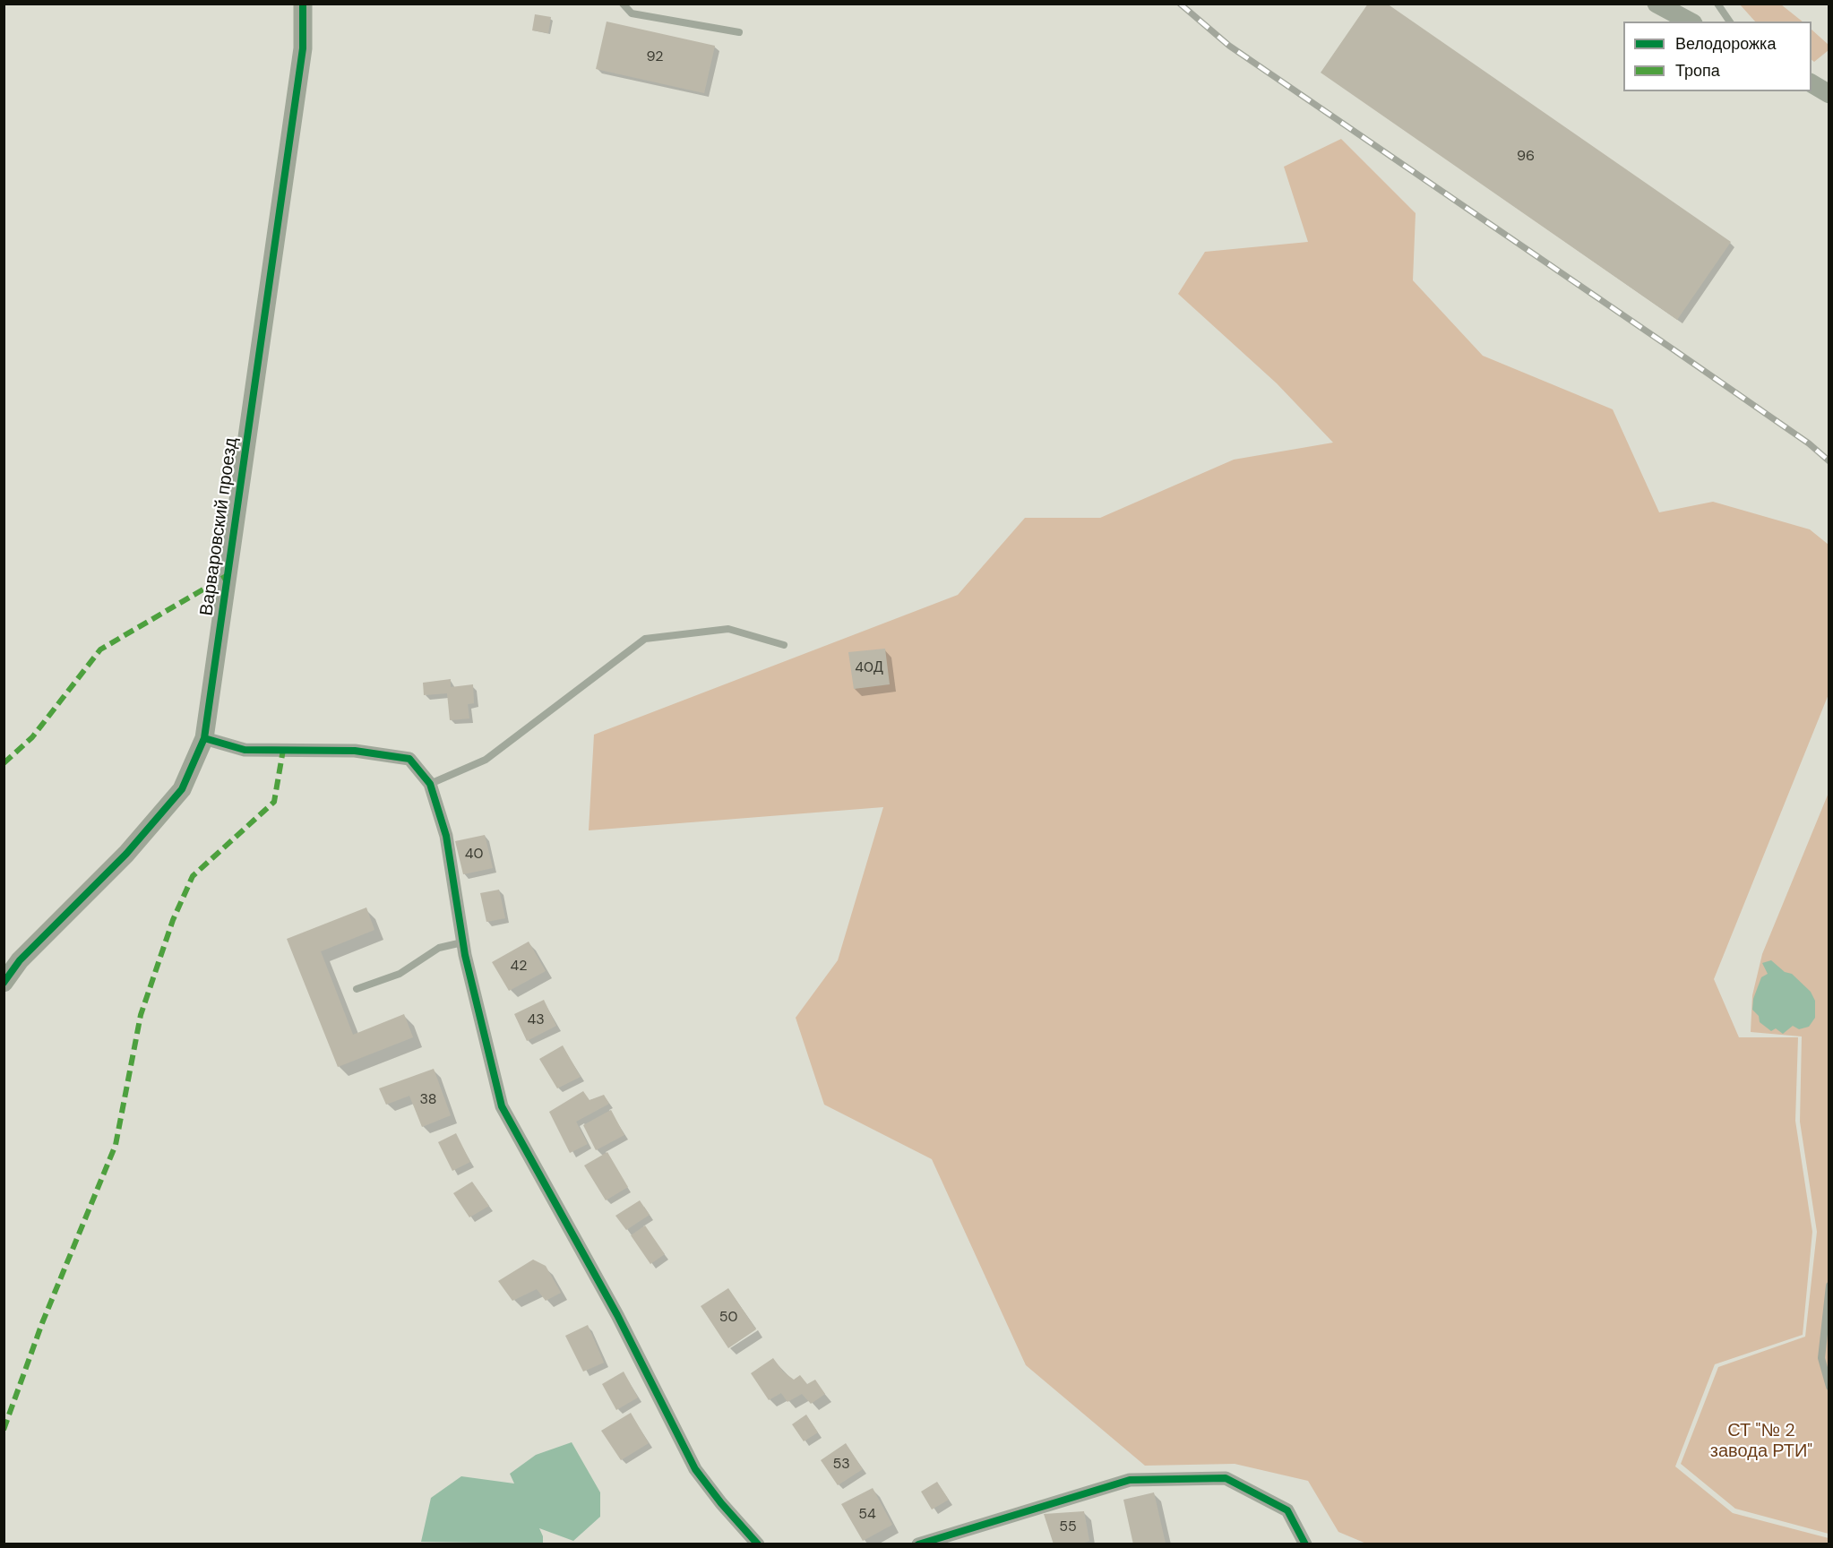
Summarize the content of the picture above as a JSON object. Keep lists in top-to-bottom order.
{
  "streets": {
    "street": ["Варваровский проезд"]
  },
  "parks": ["СТ \"№ 2 завода РТИ\""],
  "house_numbers": [
    "92",
    "96",
    "40Д",
    "40",
    "42",
    "43",
    "38",
    "50",
    "53",
    "54",
    "55"
  ],
  "legend": ["Велодорожка", "Тропа"]
}
